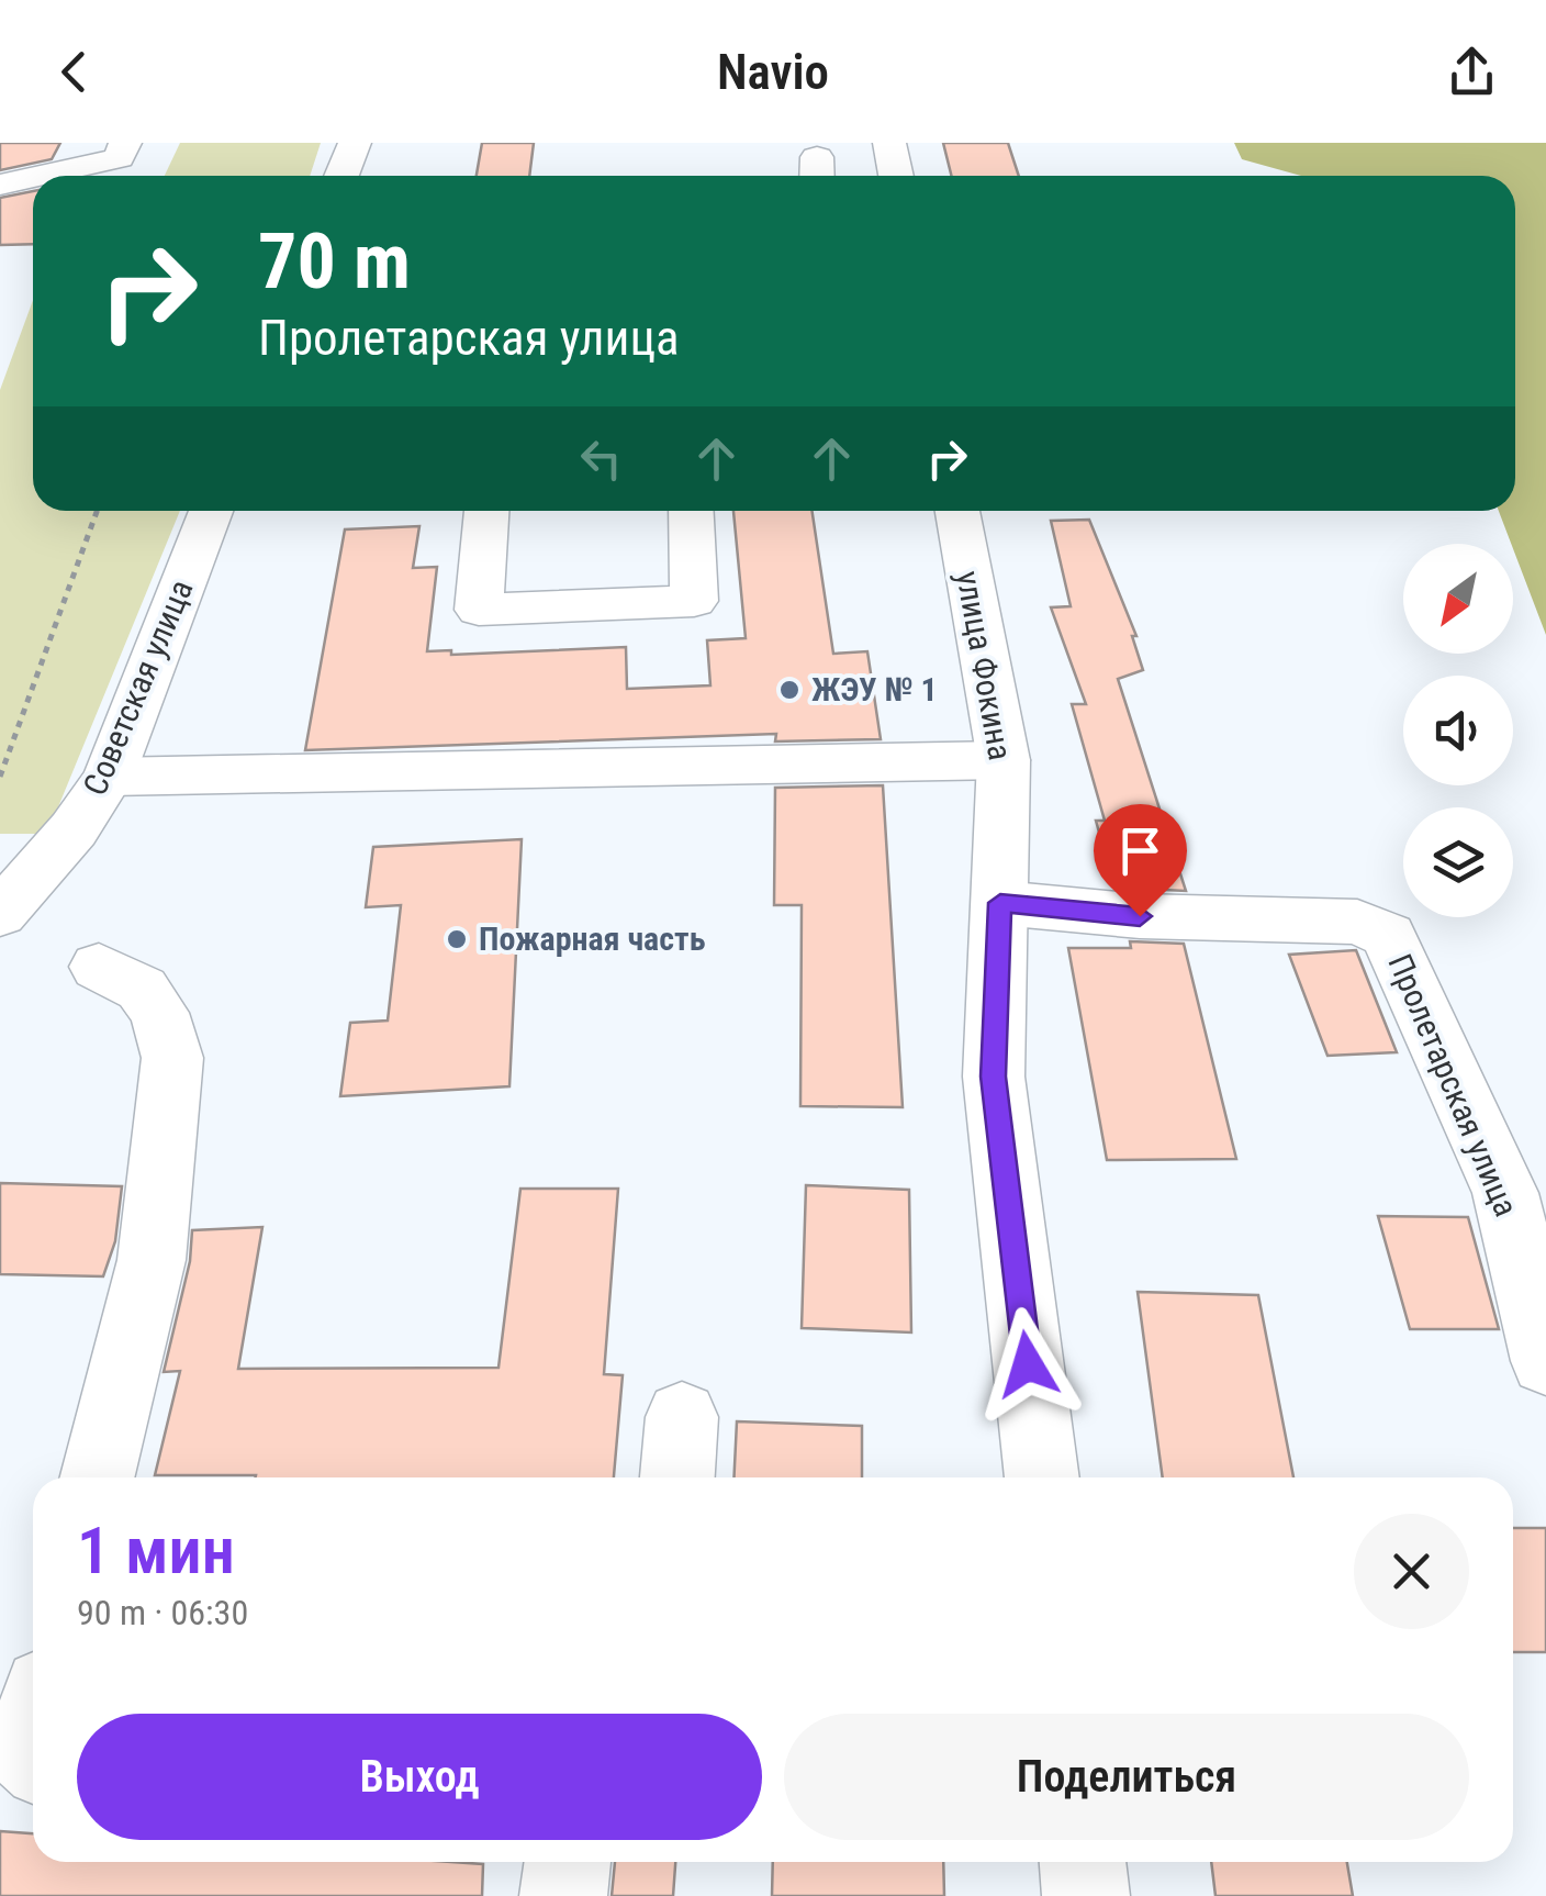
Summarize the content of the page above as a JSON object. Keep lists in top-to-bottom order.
{
  "streets": {
    "main road": ["улица Фокина", "Советская улица", "Пролетарская улица"]
  },
  "crossings": [
    ["улица Фокина", "Пролетарская улица"]
  ],
  "places": ["ЖЭУ № 1", "Пожарная часть"],
  "north": "bottom left",
  "page": {
    "header": "Navio",
    "turn": ["70 m", "Пролетарская улица"],
    "heading": ["1 мин", "90 m · 06:30"],
    "buttons": ["Выход", "Поделиться"]
  }
}
